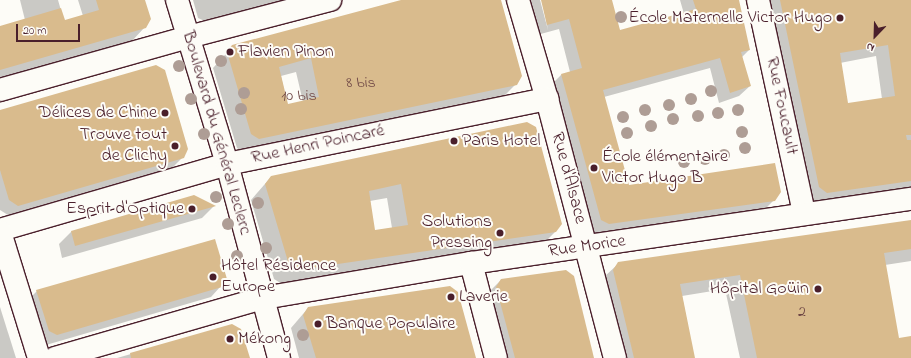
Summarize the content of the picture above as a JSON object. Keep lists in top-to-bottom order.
{
  "streets": {
    "street": [
      "Rue Foucault",
      "Boulevard du Général Leclerc",
      "Rue Henri Poincaré",
      "Rue d'Alsace",
      "Rue Morice"
    ]
  },
  "crossings": [
    ["Rue Foucault", "Rue Morice"],
    ["Boulevard du Général Leclerc", "Rue Henri Poincaré"],
    ["Boulevard du Général Leclerc", "Rue Morice"],
    ["Rue Henri Poincaré", "Rue d'Alsace"],
    ["Rue d'Alsace", "Rue Morice"]
  ],
  "places": [
    "École Maternelle Victor Hugo",
    "Flavien Pinon",
    "Délices de Chine",
    "Paris Hotel",
    "Trouve tout de Clichy",
    "École élémentaire Victor Hugo B",
    "Esprit d'Optique",
    "Solutions Pressing",
    "Hôtel Résidence Europe",
    "Hôpital Goüin",
    "Laverie",
    "Banque Populaire",
    "Mékong"
  ],
  "house_numbers": ["8 bis", "10 bis", "2"],
  "scale_bar": "20 m",
  "north": "bottom left"
}
